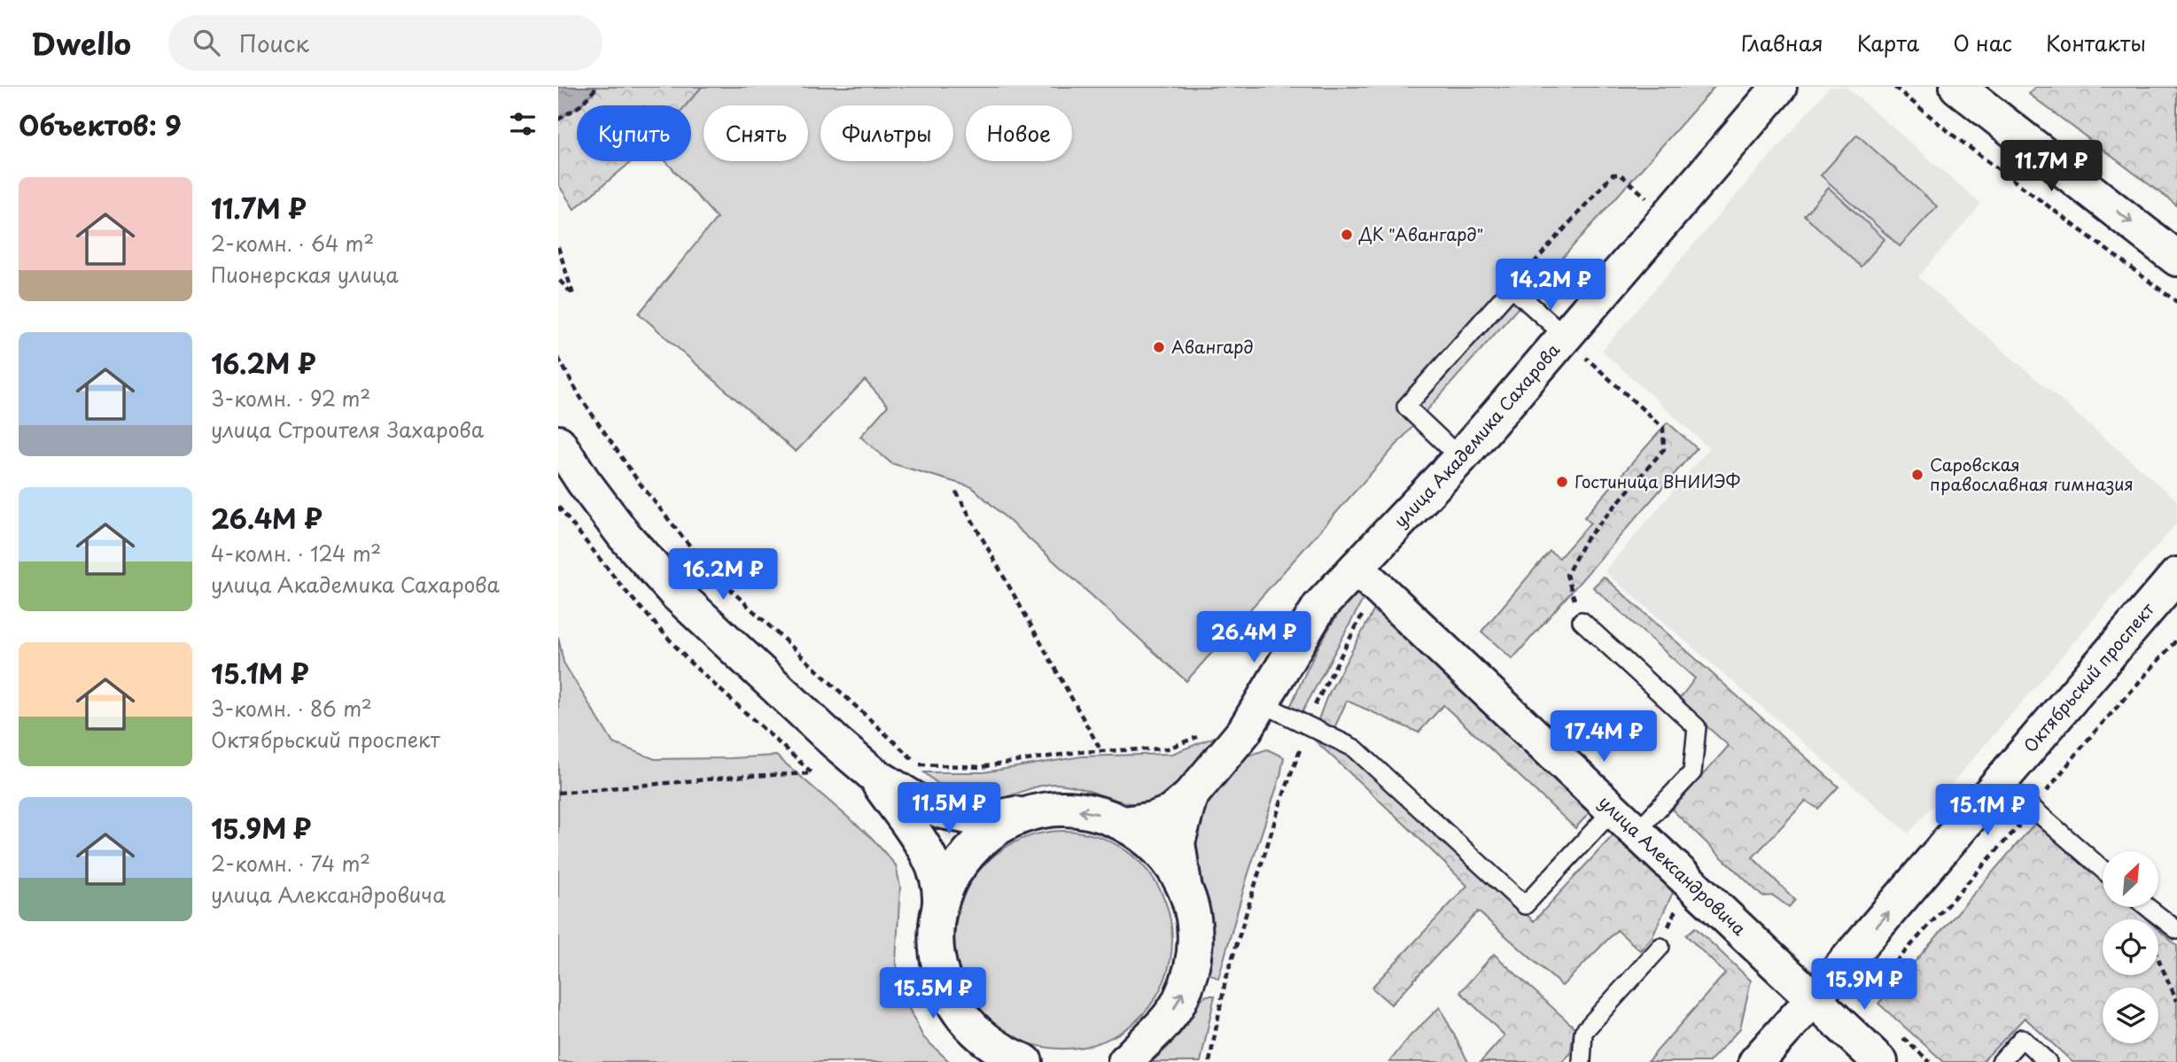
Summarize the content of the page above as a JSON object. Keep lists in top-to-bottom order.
{
  "streets": {
    "street": ["улица Академика Сахарова", "Октябрьский проспект", "улица Александровича"]
  },
  "crossings": [
    ["улица Академика Сахарова", "улица Александровича"],
    ["Октябрьский проспект", "улица Александровича"]
  ],
  "one_way": ["Октябрьский проспект"],
  "places": [
    "ДК \"Авангард\"",
    "Авангард",
    "Саровская православная гимназия",
    "Гостиница ВНИИЭФ"
  ],
  "north": "top right",
  "page": {
    "header": "Dwello",
    "search": "Поиск",
    "nav": [
      "Главная",
      "Карта",
      "О нас",
      "Контакты"
    ],
    "heading": "Объектов: 9",
    "chip": [
      "Купить",
      "Снять",
      "Фильтры",
      "Новое"
    ],
    "price": [
      "11.7M ₽",
      "14.2M ₽",
      "16.2M ₽",
      "26.4M ₽",
      "17.4M ₽",
      "11.5M ₽",
      "15.1M ₽",
      "15.9M ₽",
      "15.5M ₽"
    ],
    "list": [
      {
        "name": "11.7M ₽",
        "note": "2-комн. · 64 m² · Пионерская улица"
      },
      {
        "name": "16.2M ₽",
        "note": "3-комн. · 92 m² · улица Строителя Захарова"
      },
      {
        "name": "26.4M ₽",
        "note": "4-комн. · 124 m² · улица Академика Сахарова"
      },
      {
        "name": "15.1M ₽",
        "note": "3-комн. · 86 m² · Октябрьский проспект"
      },
      {
        "name": "15.9M ₽",
        "note": "2-комн. · 74 m² · улица Александровича"
      }
    ]
  }
}
